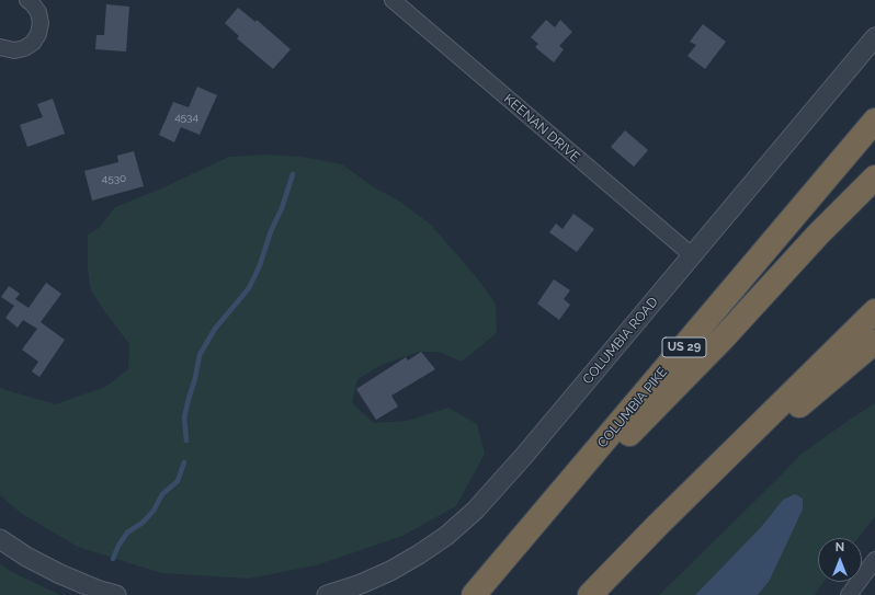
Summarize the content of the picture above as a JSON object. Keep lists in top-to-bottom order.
{
  "streets": {
    "highway": ["US 29", "COLUMBIA PIKE"],
    "street": ["KEENAN DRIVE", "COLUMBIA ROAD"]
  },
  "crossings": [
    ["KEENAN DRIVE", "COLUMBIA ROAD"]
  ],
  "house_numbers": ["4534", "4530"],
  "north": "top"
}
